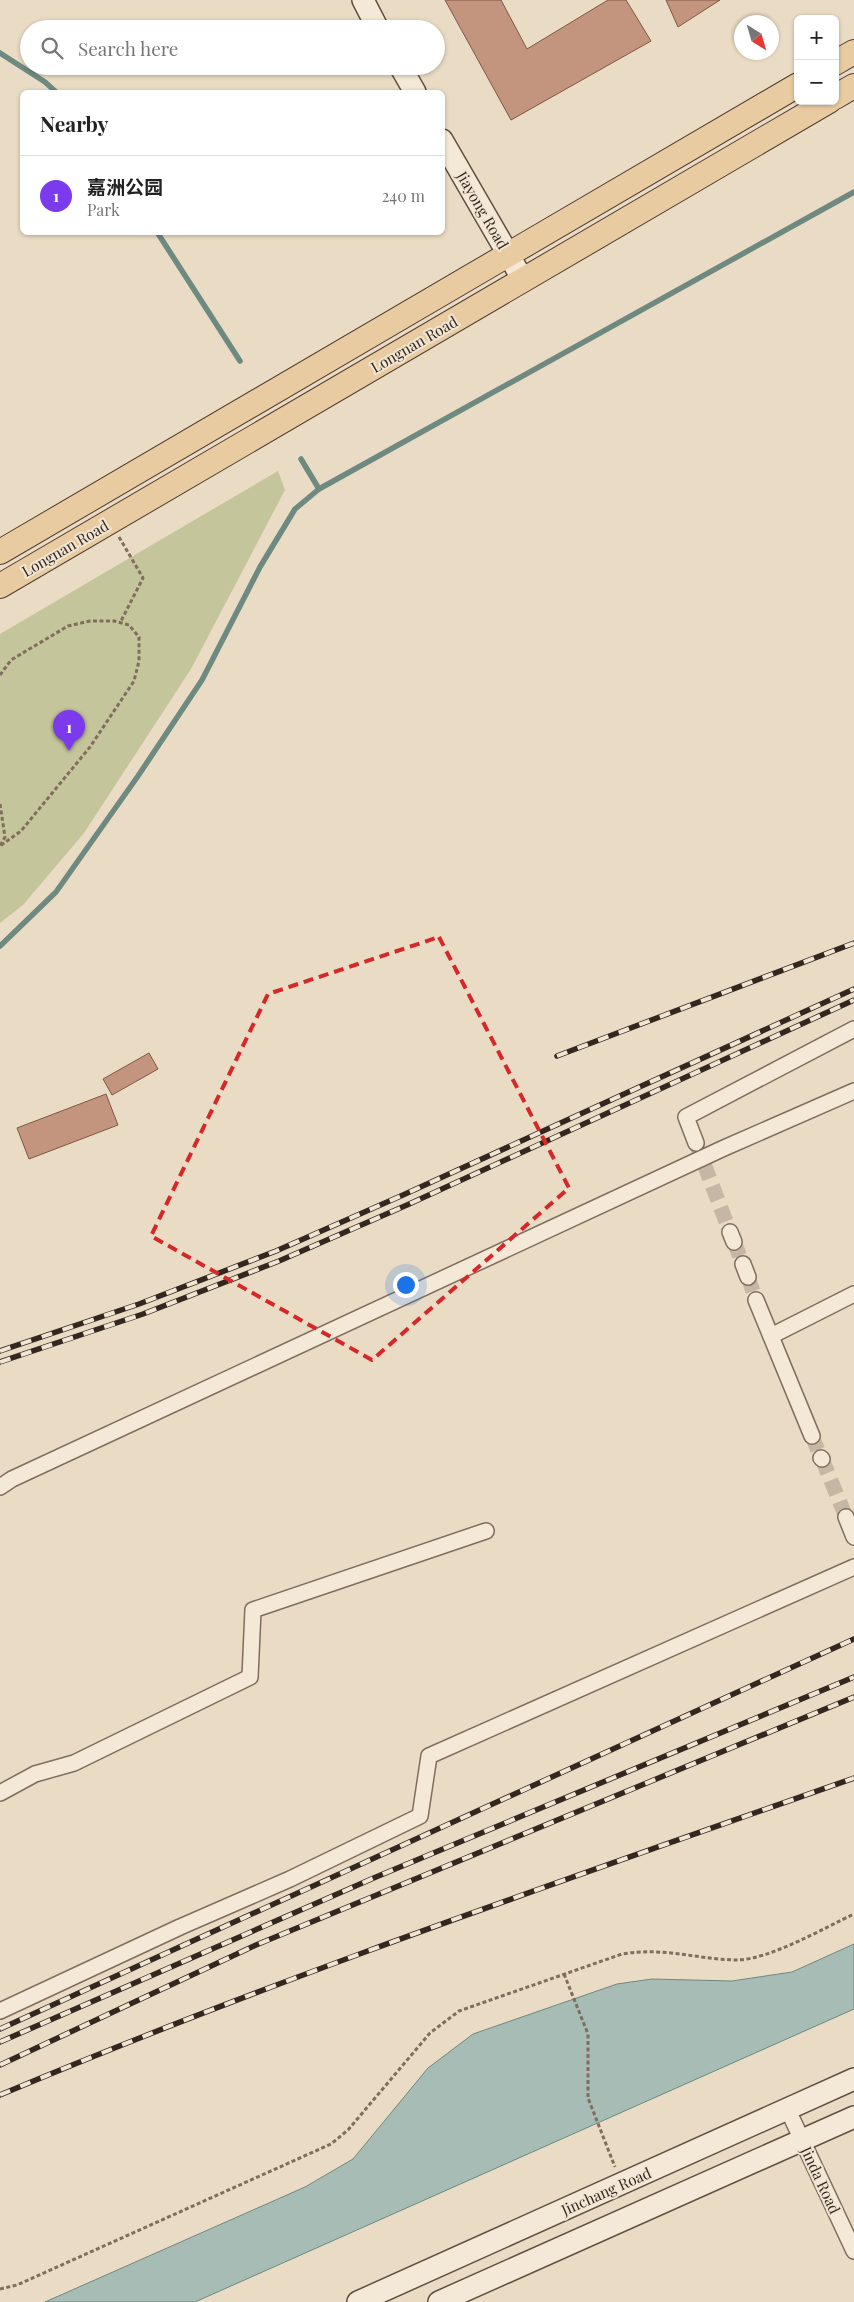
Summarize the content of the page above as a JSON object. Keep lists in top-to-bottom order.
{
  "streets": {
    "main road": ["Jiayong Road", "Longnan Road", "Jinchang Road"],
    "street": ["Jinda Road"]
  },
  "crossings": [
    ["Jiayong Road", "Longnan Road"],
    ["Jinda Road", "Jinchang Road"]
  ],
  "north": "bottom right",
  "page": {
    "map_buttons": ["+", "−"],
    "search": "Search here",
    "heading": "Nearby",
    "list": [
      {
        "mark": "1",
        "name": "嘉洲公园",
        "note": "Park",
        "value": "240 m"
      }
    ],
    "pins": "1"
  }
}
